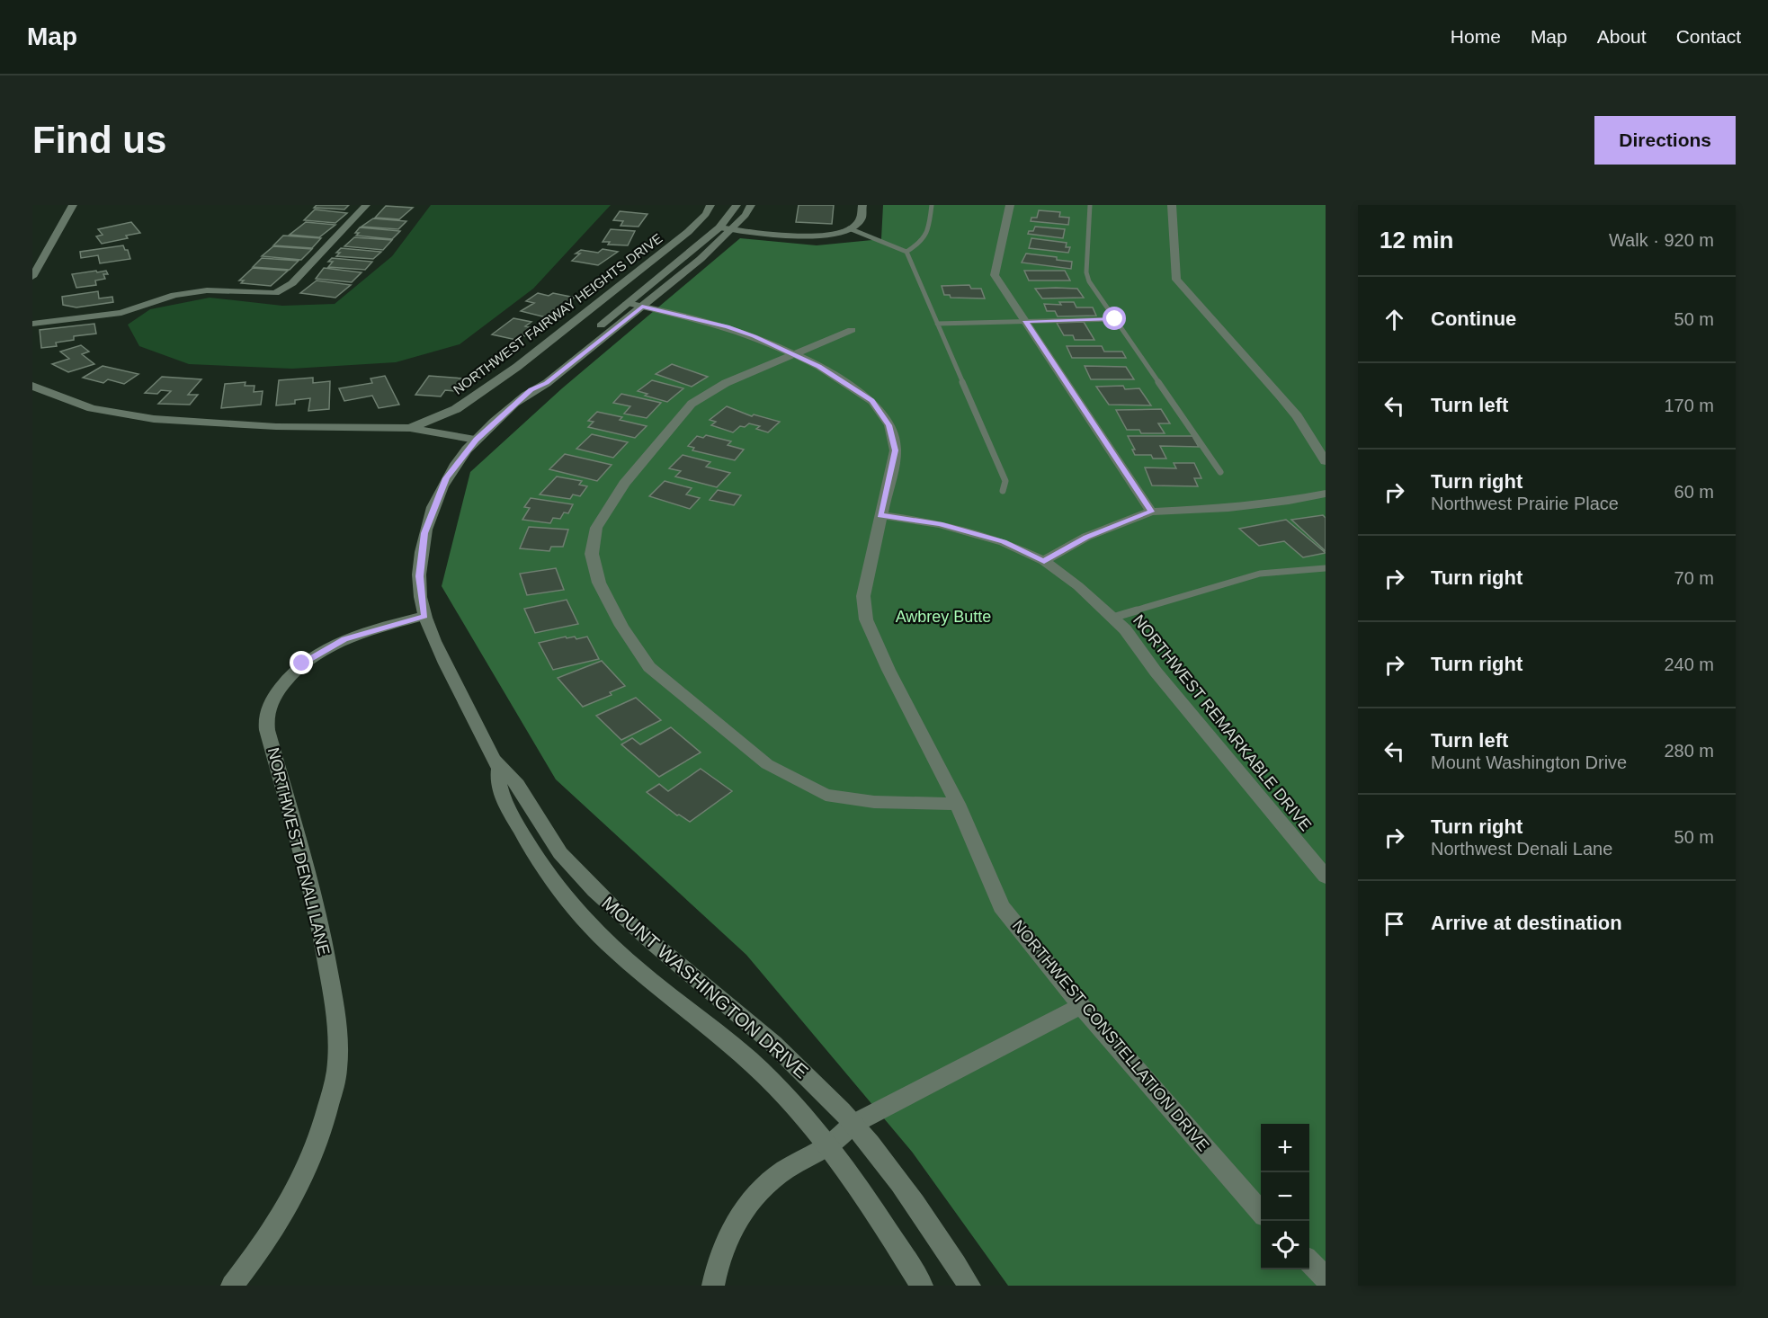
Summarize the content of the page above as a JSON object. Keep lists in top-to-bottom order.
{
  "streets": {
    "street": [
      "NORTHWEST FAIRWAY HEIGHTS DRIVE",
      "NORTHWEST REMARKABLE DRIVE",
      "NORTHWEST DENALI LANE",
      "MOUNT WASHINGTON DRIVE",
      "NORTHWEST CONSTELLATION DRIVE"
    ]
  },
  "crossings": [
    ["NORTHWEST FAIRWAY HEIGHTS DRIVE", "MOUNT WASHINGTON DRIVE"],
    ["NORTHWEST REMARKABLE DRIVE", "NORTHWEST CONSTELLATION DRIVE"],
    ["NORTHWEST DENALI LANE", "MOUNT WASHINGTON DRIVE"],
    ["MOUNT WASHINGTON DRIVE", "NORTHWEST CONSTELLATION DRIVE"]
  ],
  "parks": ["Awbrey Butte"],
  "page": {
    "header": "Map",
    "nav": [
      "Home",
      "Map",
      "About",
      "Contact"
    ],
    "buttons": "Directions",
    "title": "Find us",
    "heading": ["12 min", "Walk · 920 m"],
    "list": [
      ["Continue", "50 m"],
      ["Turn left", "170 m"],
      ["Turn right", "Northwest Prairie Place", "60 m"],
      ["Turn right", "70 m"],
      ["Turn right", "240 m"],
      ["Turn left", "Mount Washington Drive", "280 m"],
      ["Turn right", "Northwest Denali Lane", "50 m"],
      "Arrive at destination"
    ],
    "map_buttons": ["+", "−"]
  }
}
